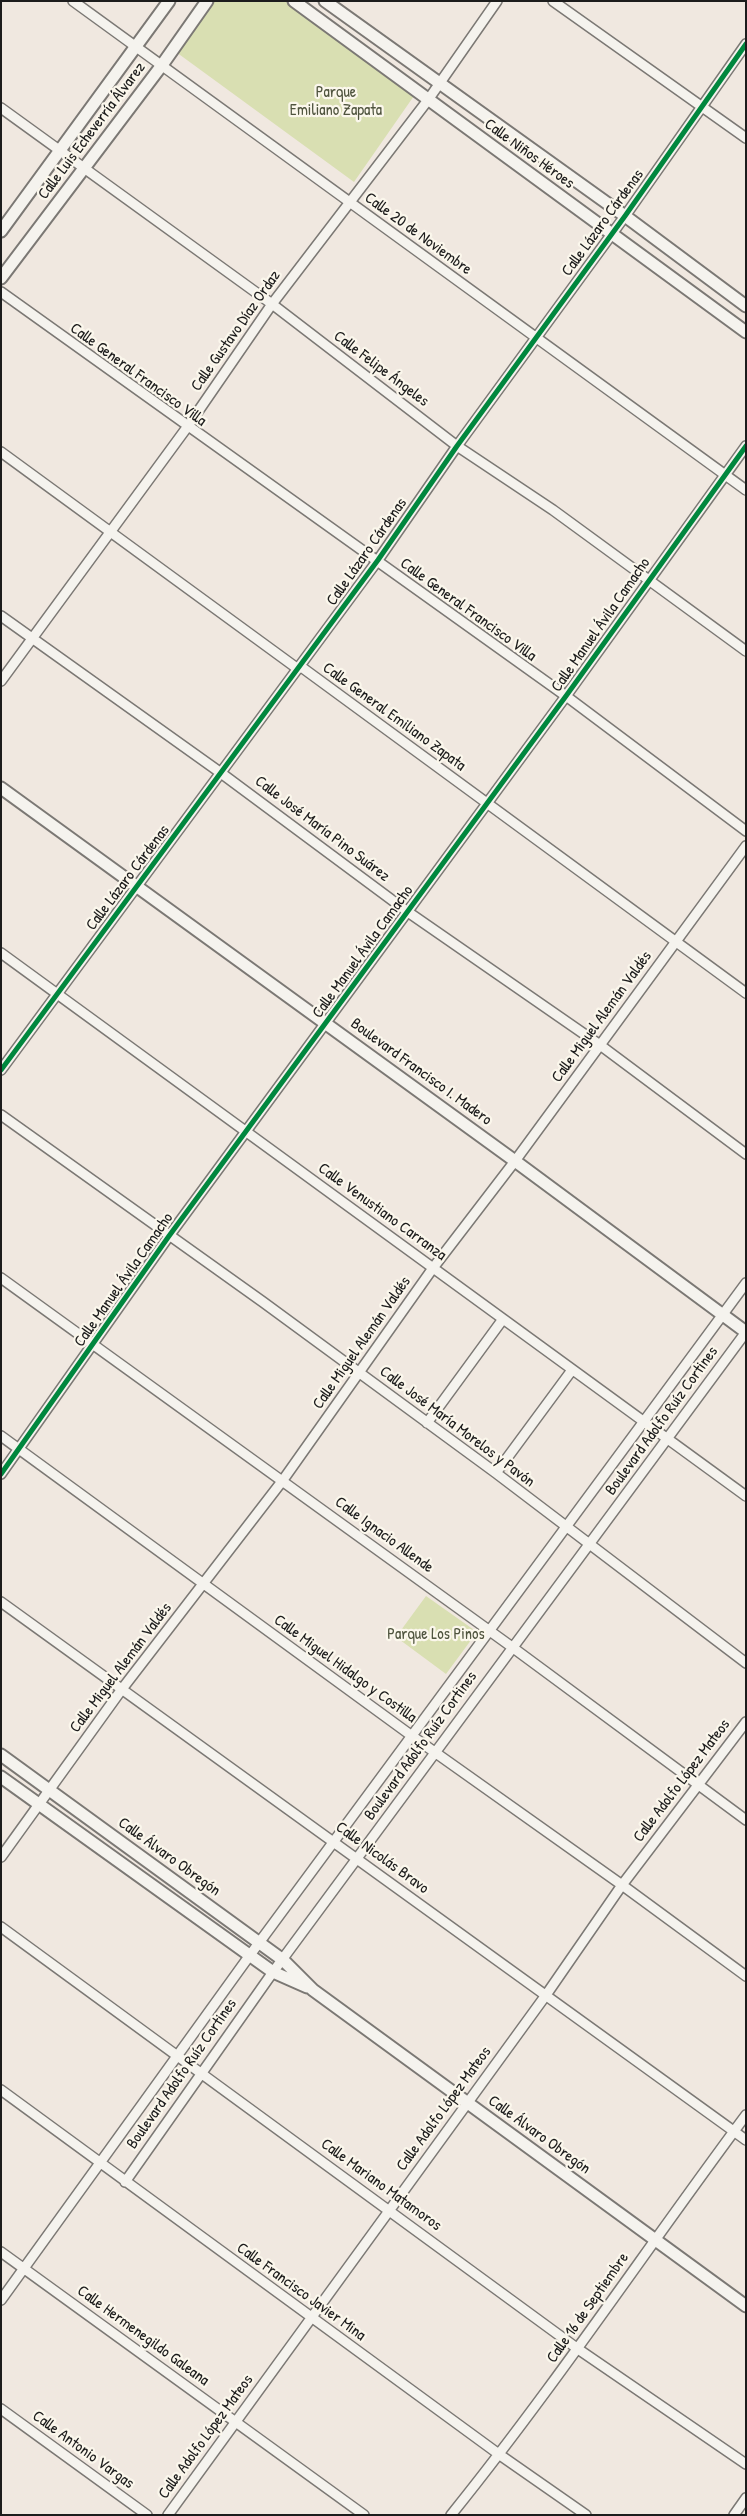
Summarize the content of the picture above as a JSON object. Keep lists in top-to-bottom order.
{
  "streets": {
    "street": [
      "Calle Luis Echeverría Álvarez",
      "Calle Niños Héroes",
      "Calle Lázaro Cárdenas",
      "Calle 20 de Noviembre",
      "Calle Gustavo Díaz Ordaz",
      "Calle Felipe Ángeles",
      "Calle General Francisco Villa",
      "Calle Manuel Ávila Camacho",
      "Calle General Emiliano Zapata",
      "Calle José María Pino Suárez",
      "Calle Miguel Alemán Valdés",
      "Boulevard Francisco I. Madero",
      "Calle Venustiano Carranza",
      "Boulevard Adolfo Ruíz Cortines",
      "Calle José María Morelos y Pavón",
      "Calle Ignacio Allende",
      "Calle Miguel Hidalgo y Costilla",
      "Calle Adolfo López Mateos",
      "Calle Álvaro Obregón",
      "Calle Nicolás Bravo",
      "Calle Mariano Matamoros",
      "Calle Francisco Javier Mina",
      "Calle 16 de Septiembre",
      "Calle Hermenegildo Galeana",
      "Calle Antonio Vargas"
    ]
  },
  "crossings": [
    ["Calle Luis Echeverría Álvarez", "Calle 20 de Noviembre"],
    ["Calle Luis Echeverría Álvarez", "Calle Felipe Ángeles"],
    ["Calle Niños Héroes", "Calle Lázaro Cárdenas"],
    ["Calle Niños Héroes", "Calle Gustavo Díaz Ordaz"],
    ["Calle Lázaro Cárdenas", "Calle 20 de Noviembre"],
    ["Calle Lázaro Cárdenas", "Calle Felipe Ángeles"],
    ["Calle Lázaro Cárdenas", "Calle General Francisco Villa"],
    ["Calle Lázaro Cárdenas", "Calle General Emiliano Zapata"],
    ["Calle Lázaro Cárdenas", "Calle José María Pino Suárez"],
    ["Calle Lázaro Cárdenas", "Boulevard Francisco I. Madero"],
    ["Calle Lázaro Cárdenas", "Calle Venustiano Carranza"],
    ["Calle 20 de Noviembre", "Calle Gustavo Díaz Ordaz"],
    ["Calle 20 de Noviembre", "Calle Manuel Ávila Camacho"],
    ["Calle Gustavo Díaz Ordaz", "Calle Felipe Ángeles"],
    ["Calle Gustavo Díaz Ordaz", "Calle General Francisco Villa"],
    ["Calle Gustavo Díaz Ordaz", "Calle General Emiliano Zapata"],
    ["Calle Gustavo Díaz Ordaz", "Calle José María Pino Suárez"],
    ["Calle Felipe Ángeles", "Calle Manuel Ávila Camacho"],
    ["Calle General Francisco Villa", "Calle Manuel Ávila Camacho"],
    ["Calle Manuel Ávila Camacho", "Calle General Emiliano Zapata"],
    ["Calle Manuel Ávila Camacho", "Calle José María Pino Suárez"],
    ["Calle Manuel Ávila Camacho", "Boulevard Francisco I. Madero"],
    ["Calle Manuel Ávila Camacho", "Calle Venustiano Carranza"],
    ["Calle Manuel Ávila Camacho", "Calle José María Morelos y Pavón"],
    ["Calle Manuel Ávila Camacho", "Calle Ignacio Allende"],
    ["Calle Manuel Ávila Camacho", "Calle Miguel Hidalgo y Costilla"],
    ["Calle General Emiliano Zapata", "Calle Miguel Alemán Valdés"],
    ["Calle José María Pino Suárez", "Calle Miguel Alemán Valdés"],
    ["Calle Miguel Alemán Valdés", "Boulevard Francisco I. Madero"],
    ["Calle Miguel Alemán Valdés", "Calle Venustiano Carranza"],
    ["Calle Miguel Alemán Valdés", "Calle José María Morelos y Pavón"],
    ["Calle Miguel Alemán Valdés", "Calle Ignacio Allende"],
    ["Calle Miguel Alemán Valdés", "Calle Miguel Hidalgo y Costilla"],
    ["Calle Miguel Alemán Valdés", "Calle Álvaro Obregón"],
    ["Calle Miguel Alemán Valdés", "Calle Nicolás Bravo"],
    ["Boulevard Francisco I. Madero", "Boulevard Adolfo Ruíz Cortines"],
    ["Calle Venustiano Carranza", "Boulevard Adolfo Ruíz Cortines"],
    ["Boulevard Adolfo Ruíz Cortines", "Calle José María Morelos y Pavón"],
    ["Boulevard Adolfo Ruíz Cortines", "Calle Ignacio Allende"],
    ["Boulevard Adolfo Ruíz Cortines", "Calle Miguel Hidalgo y Costilla"],
    ["Boulevard Adolfo Ruíz Cortines", "Calle Álvaro Obregón"],
    ["Boulevard Adolfo Ruíz Cortines", "Calle Nicolás Bravo"],
    ["Boulevard Adolfo Ruíz Cortines", "Calle Mariano Matamoros"],
    ["Boulevard Adolfo Ruíz Cortines", "Calle Francisco Javier Mina"],
    ["Boulevard Adolfo Ruíz Cortines", "Calle Hermenegildo Galeana"],
    ["Calle Ignacio Allende", "Calle Adolfo López Mateos"],
    ["Calle Miguel Hidalgo y Costilla", "Calle Adolfo López Mateos"],
    ["Calle Adolfo López Mateos", "Calle Álvaro Obregón"],
    ["Calle Adolfo López Mateos", "Calle Nicolás Bravo"],
    ["Calle Adolfo López Mateos", "Calle Mariano Matamoros"],
    ["Calle Adolfo López Mateos", "Calle Francisco Javier Mina"],
    ["Calle Adolfo López Mateos", "Calle Hermenegildo Galeana"],
    ["Calle Álvaro Obregón", "Calle 16 de Septiembre"],
    ["Calle Nicolás Bravo", "Calle 16 de Septiembre"],
    ["Calle Mariano Matamoros", "Calle 16 de Septiembre"],
    ["Calle Francisco Javier Mina", "Calle 16 de Septiembre"]
  ],
  "parks": ["Parque Emiliano Zapata", "Parque Los Pinos"]
}
